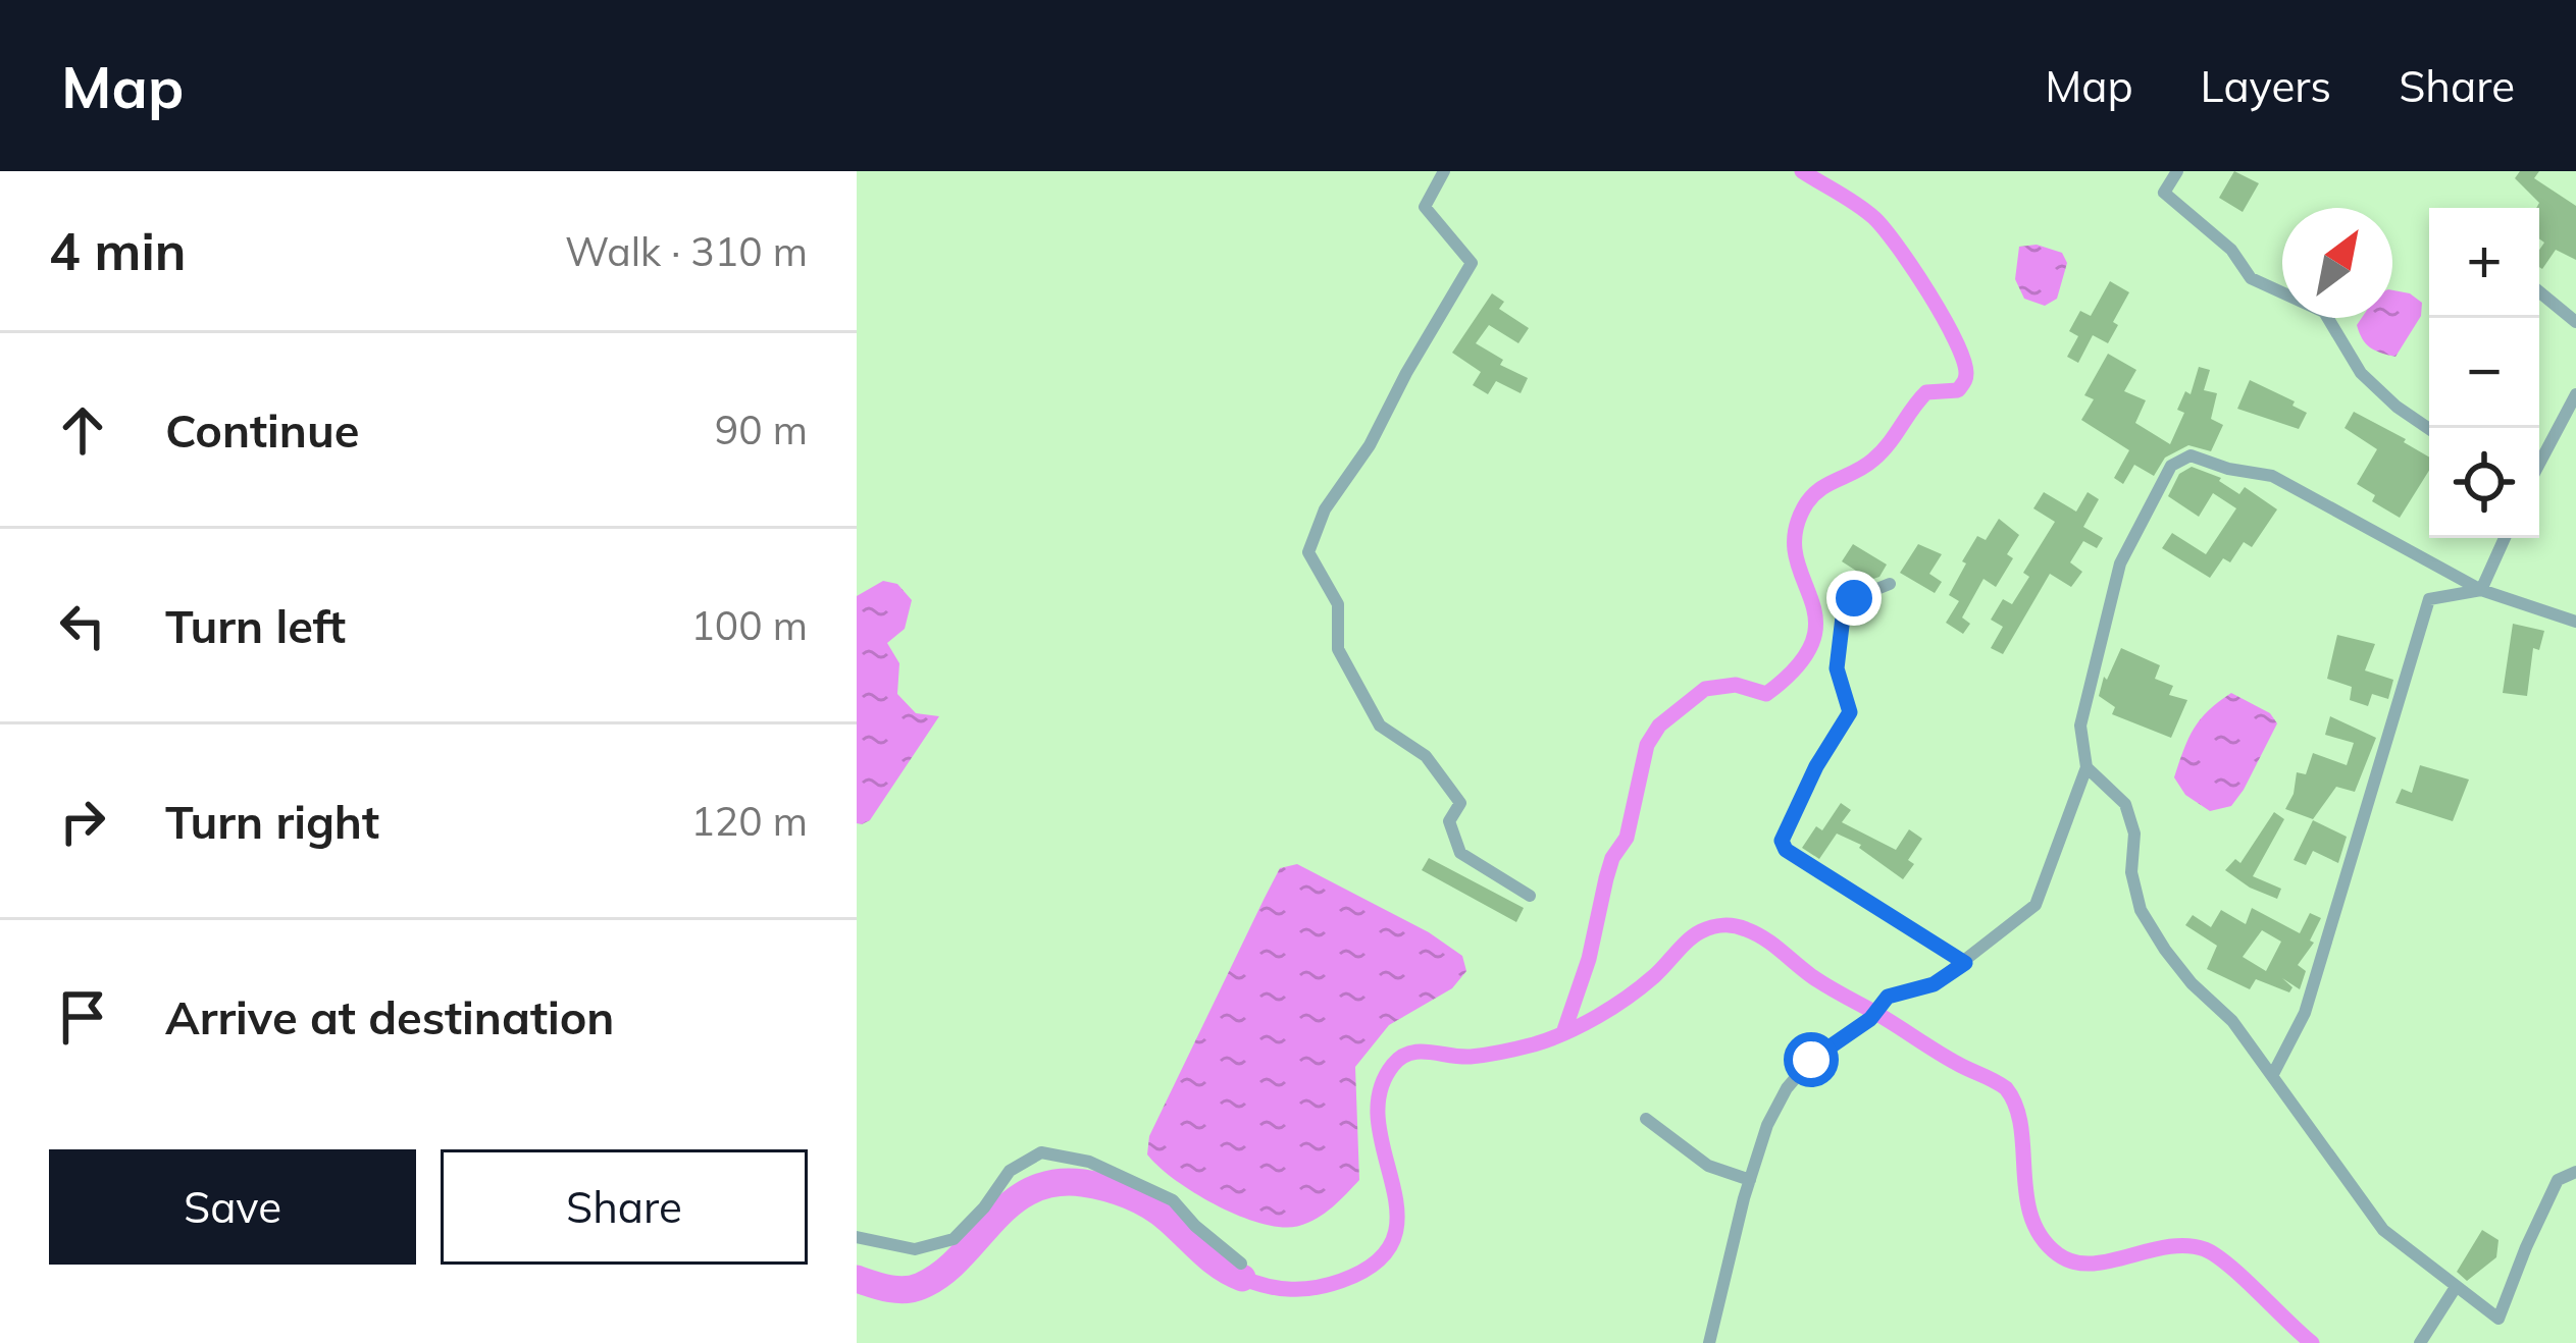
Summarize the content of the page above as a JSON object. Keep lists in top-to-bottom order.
{
  "north": "top right",
  "page": {
    "header": "Map",
    "nav": ["Map", "Layers", "Share"],
    "heading": ["4 min", "Walk · 310 m"],
    "map_buttons": ["+", "−"],
    "list": [
      ["Continue", "90 m"],
      ["Turn left", "100 m"],
      ["Turn right", "120 m"],
      "Arrive at destination"
    ],
    "buttons": ["Save", "Share"]
  }
}
